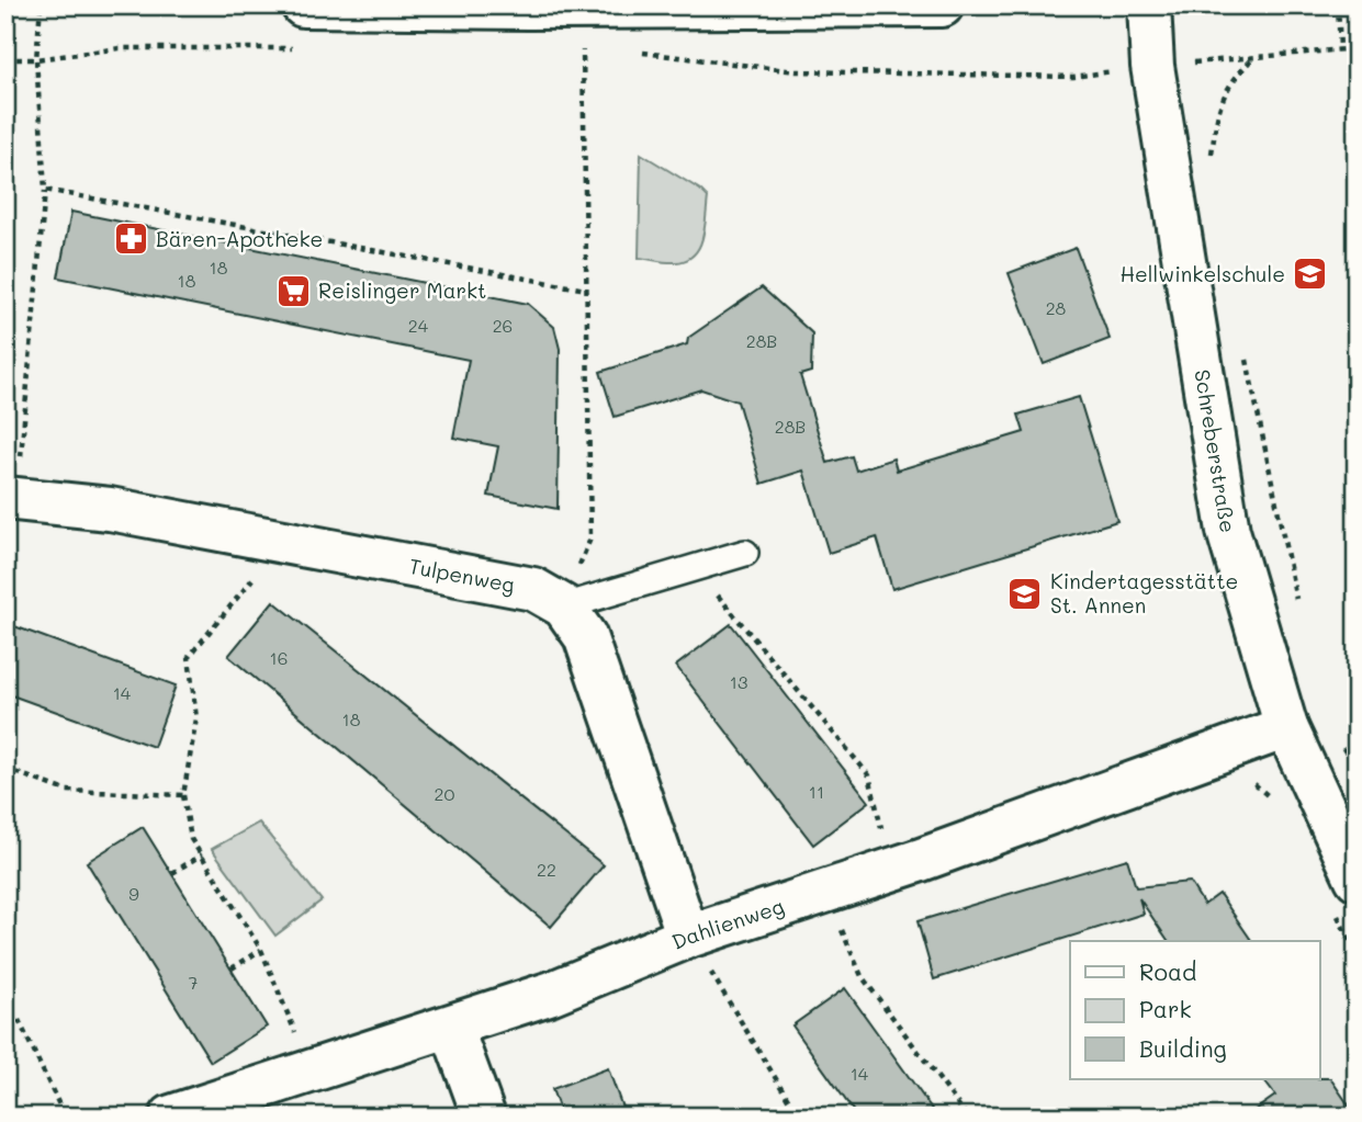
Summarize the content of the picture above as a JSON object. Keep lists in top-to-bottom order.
{
  "streets": {
    "street": ["Schreberstraße", "Tulpenweg", "Dahlienweg"]
  },
  "crossings": [
    ["Schreberstraße", "Dahlienweg"],
    ["Tulpenweg", "Dahlienweg"]
  ],
  "places": {
    "pharmacy": ["Bären-Apotheke"],
    "school or university": ["Hellwinkelschule", "Kindertagesstätte St. Annen"],
    "supermarket": ["Reislinger Markt"]
  },
  "house_numbers": [
    "18",
    "18",
    "28",
    "24",
    "26",
    "28B",
    "28B",
    "16",
    "13",
    "14",
    "18",
    "11",
    "20",
    "22",
    "9",
    "7",
    "14"
  ],
  "legend": ["Road", "Park", "Building"]
}
